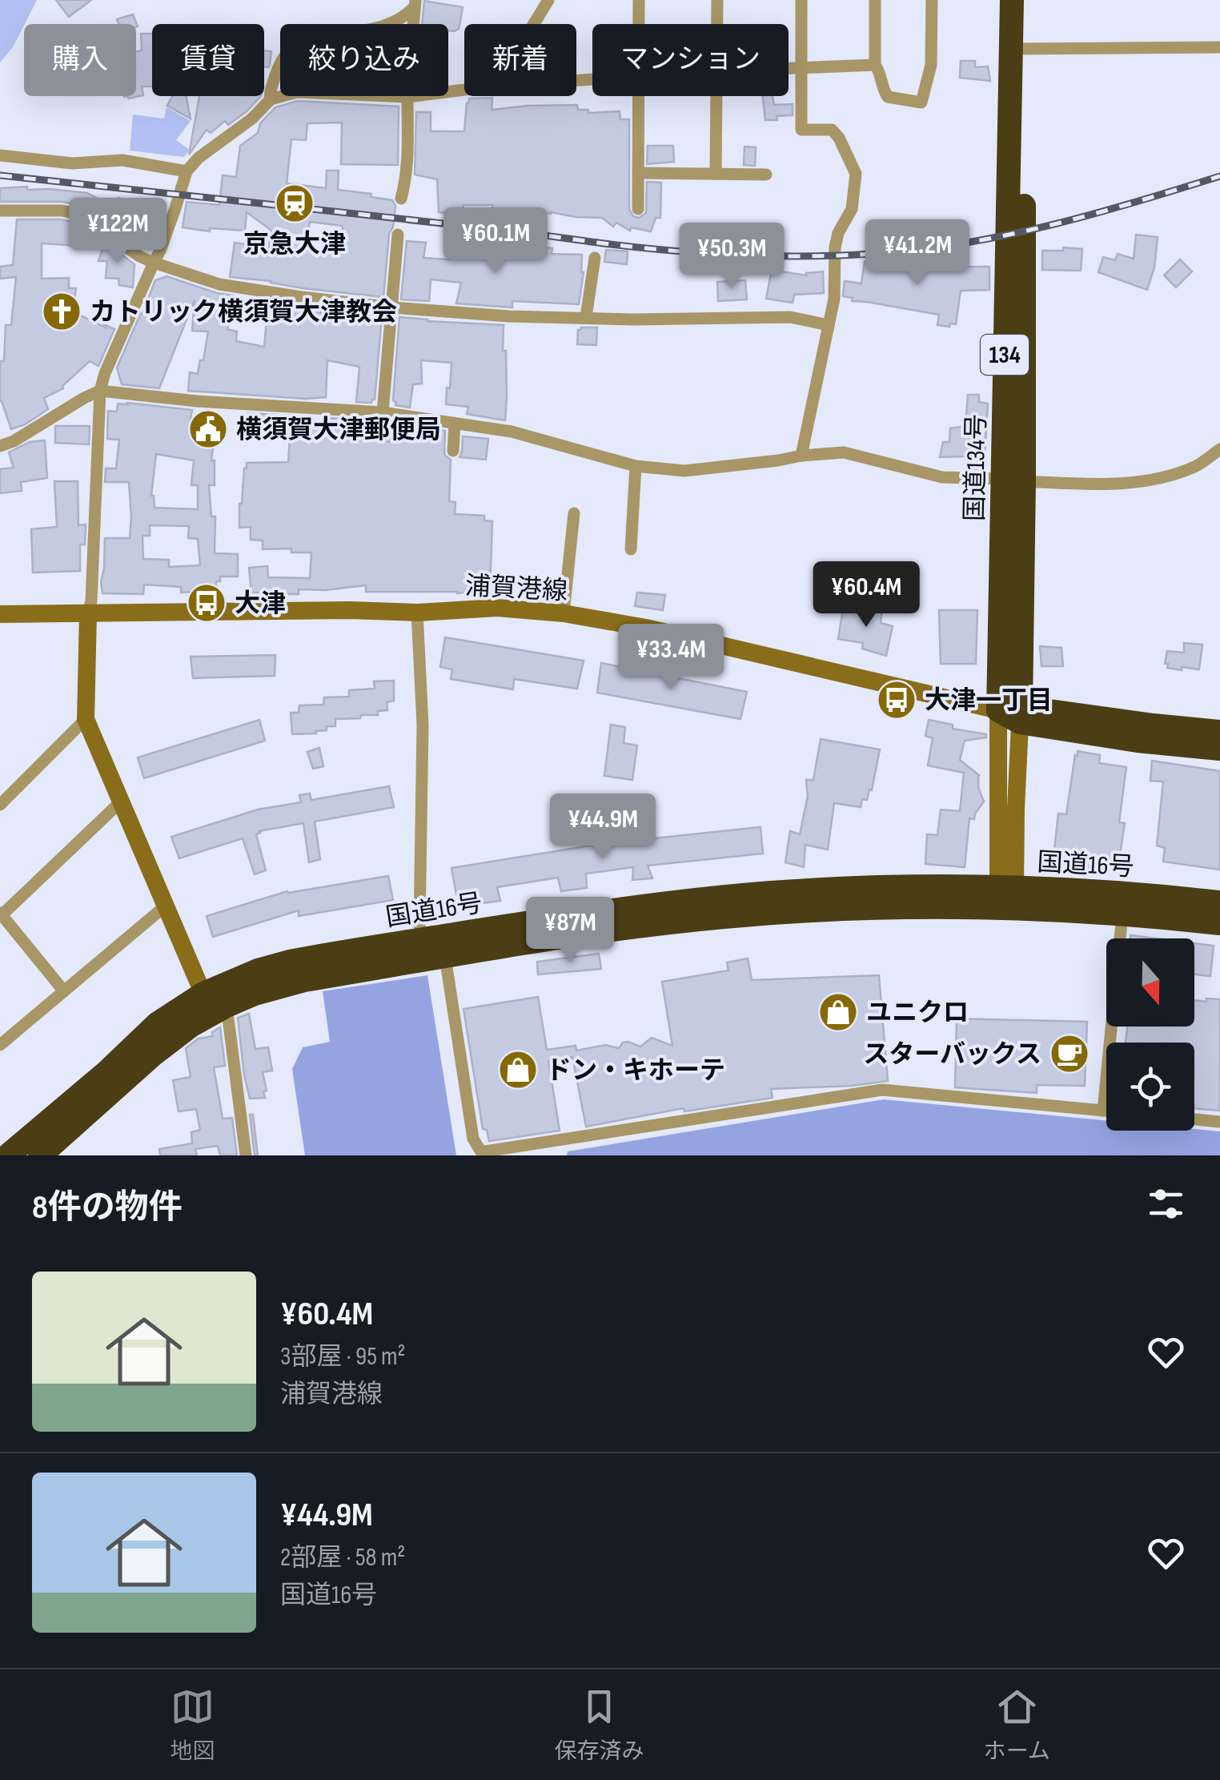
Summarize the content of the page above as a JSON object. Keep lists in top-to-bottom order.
{
  "streets": {
    "highway": ["134", "国道134号", "国道16号"],
    "main road": ["浦賀港線"]
  },
  "crossings": [
    ["国道134号", "浦賀港線"]
  ],
  "places": {
    "station": ["京急大津"],
    "church": ["カトリック横須賀大津教会"],
    "public building": ["横須賀大津郵便局"],
    "bus stop": ["大津", "大津一丁目"],
    "shop": ["ユニクロ", "ドン・キホーテ"],
    "cafe": ["スターバックス"]
  },
  "north": "bottom",
  "page": {
    "chip": [
      "購入",
      "賃貸",
      "絞り込み",
      "新着",
      "マンション"
    ],
    "price": [
      "¥122M",
      "¥60.1M",
      "¥41.2M",
      "¥50.3M",
      "¥60.4M",
      "¥33.4M",
      "¥44.9M",
      "¥87M"
    ],
    "heading": "8件の物件",
    "list": [
      {
        "name": "¥60.4M",
        "note": "3部屋 · 95 m² · 浦賀港線"
      },
      {
        "name": "¥44.9M",
        "note": "2部屋 · 58 m² · 国道16号"
      }
    ],
    "tabs": ["地図", "保存済み", "ホーム"]
  }
}
